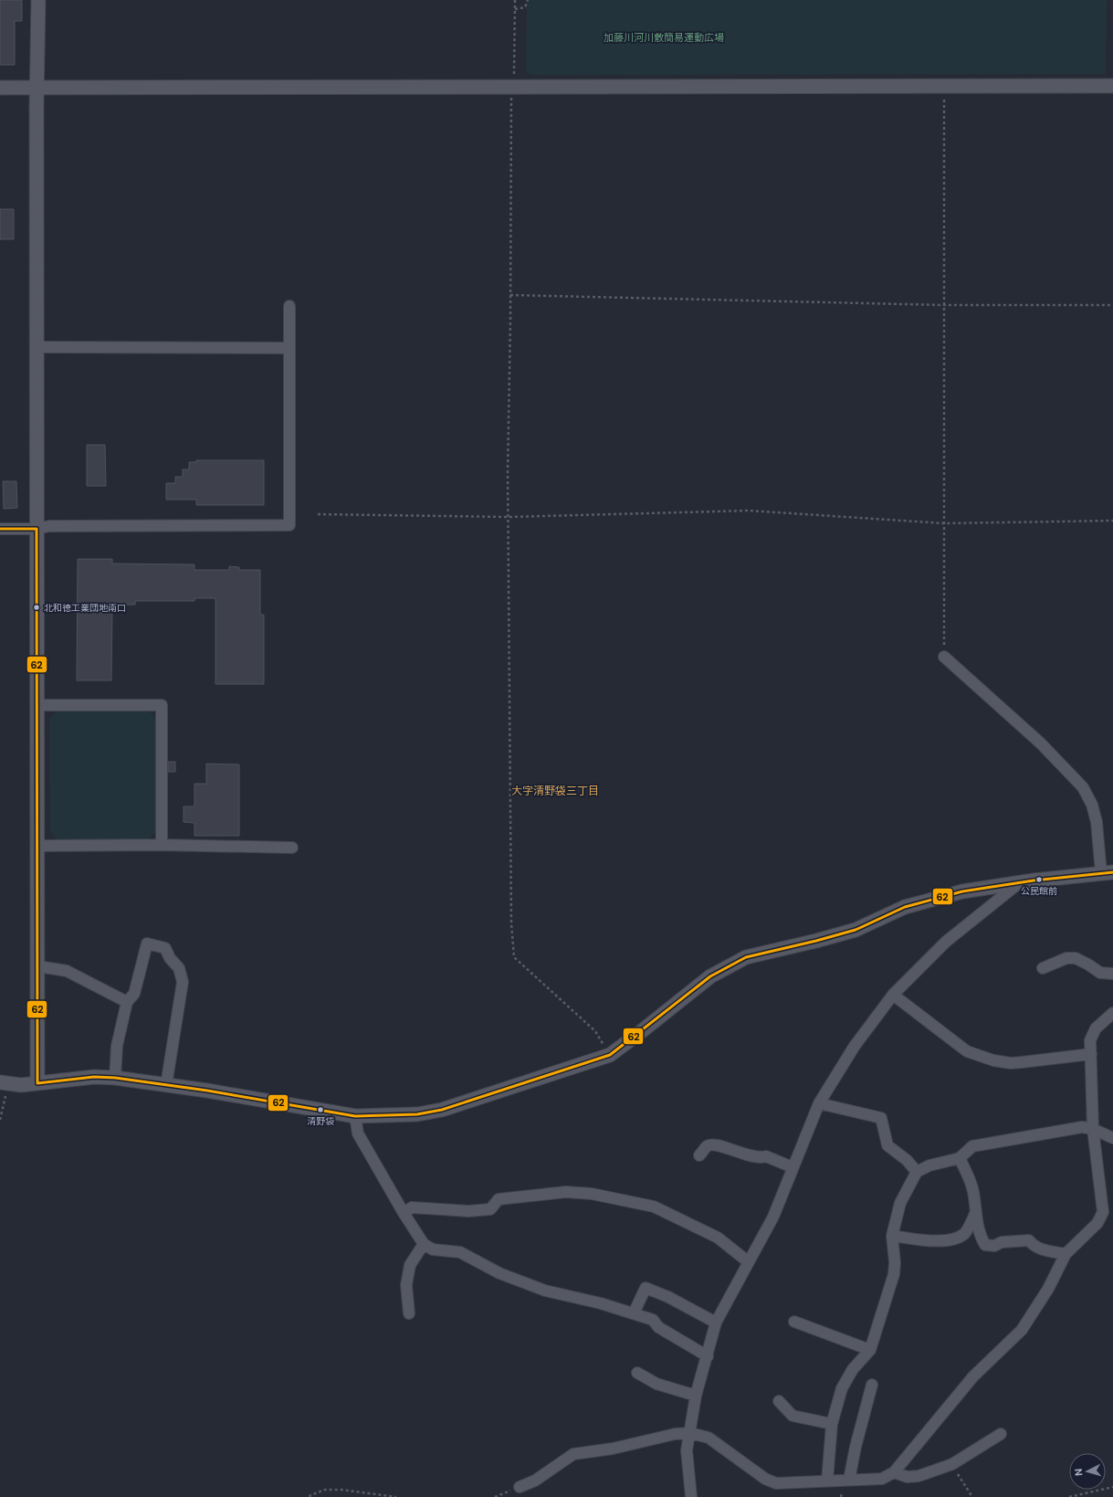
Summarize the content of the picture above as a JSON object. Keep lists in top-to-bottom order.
{
  "districts": ["大字清野袋三丁目"],
  "parks": ["加藤川河川敷簡易運動広場"],
  "places": ["北和徳工業団地南口", "公民館前", "清野袋"],
  "lines": ["transit line 62"],
  "north": "left"
}
